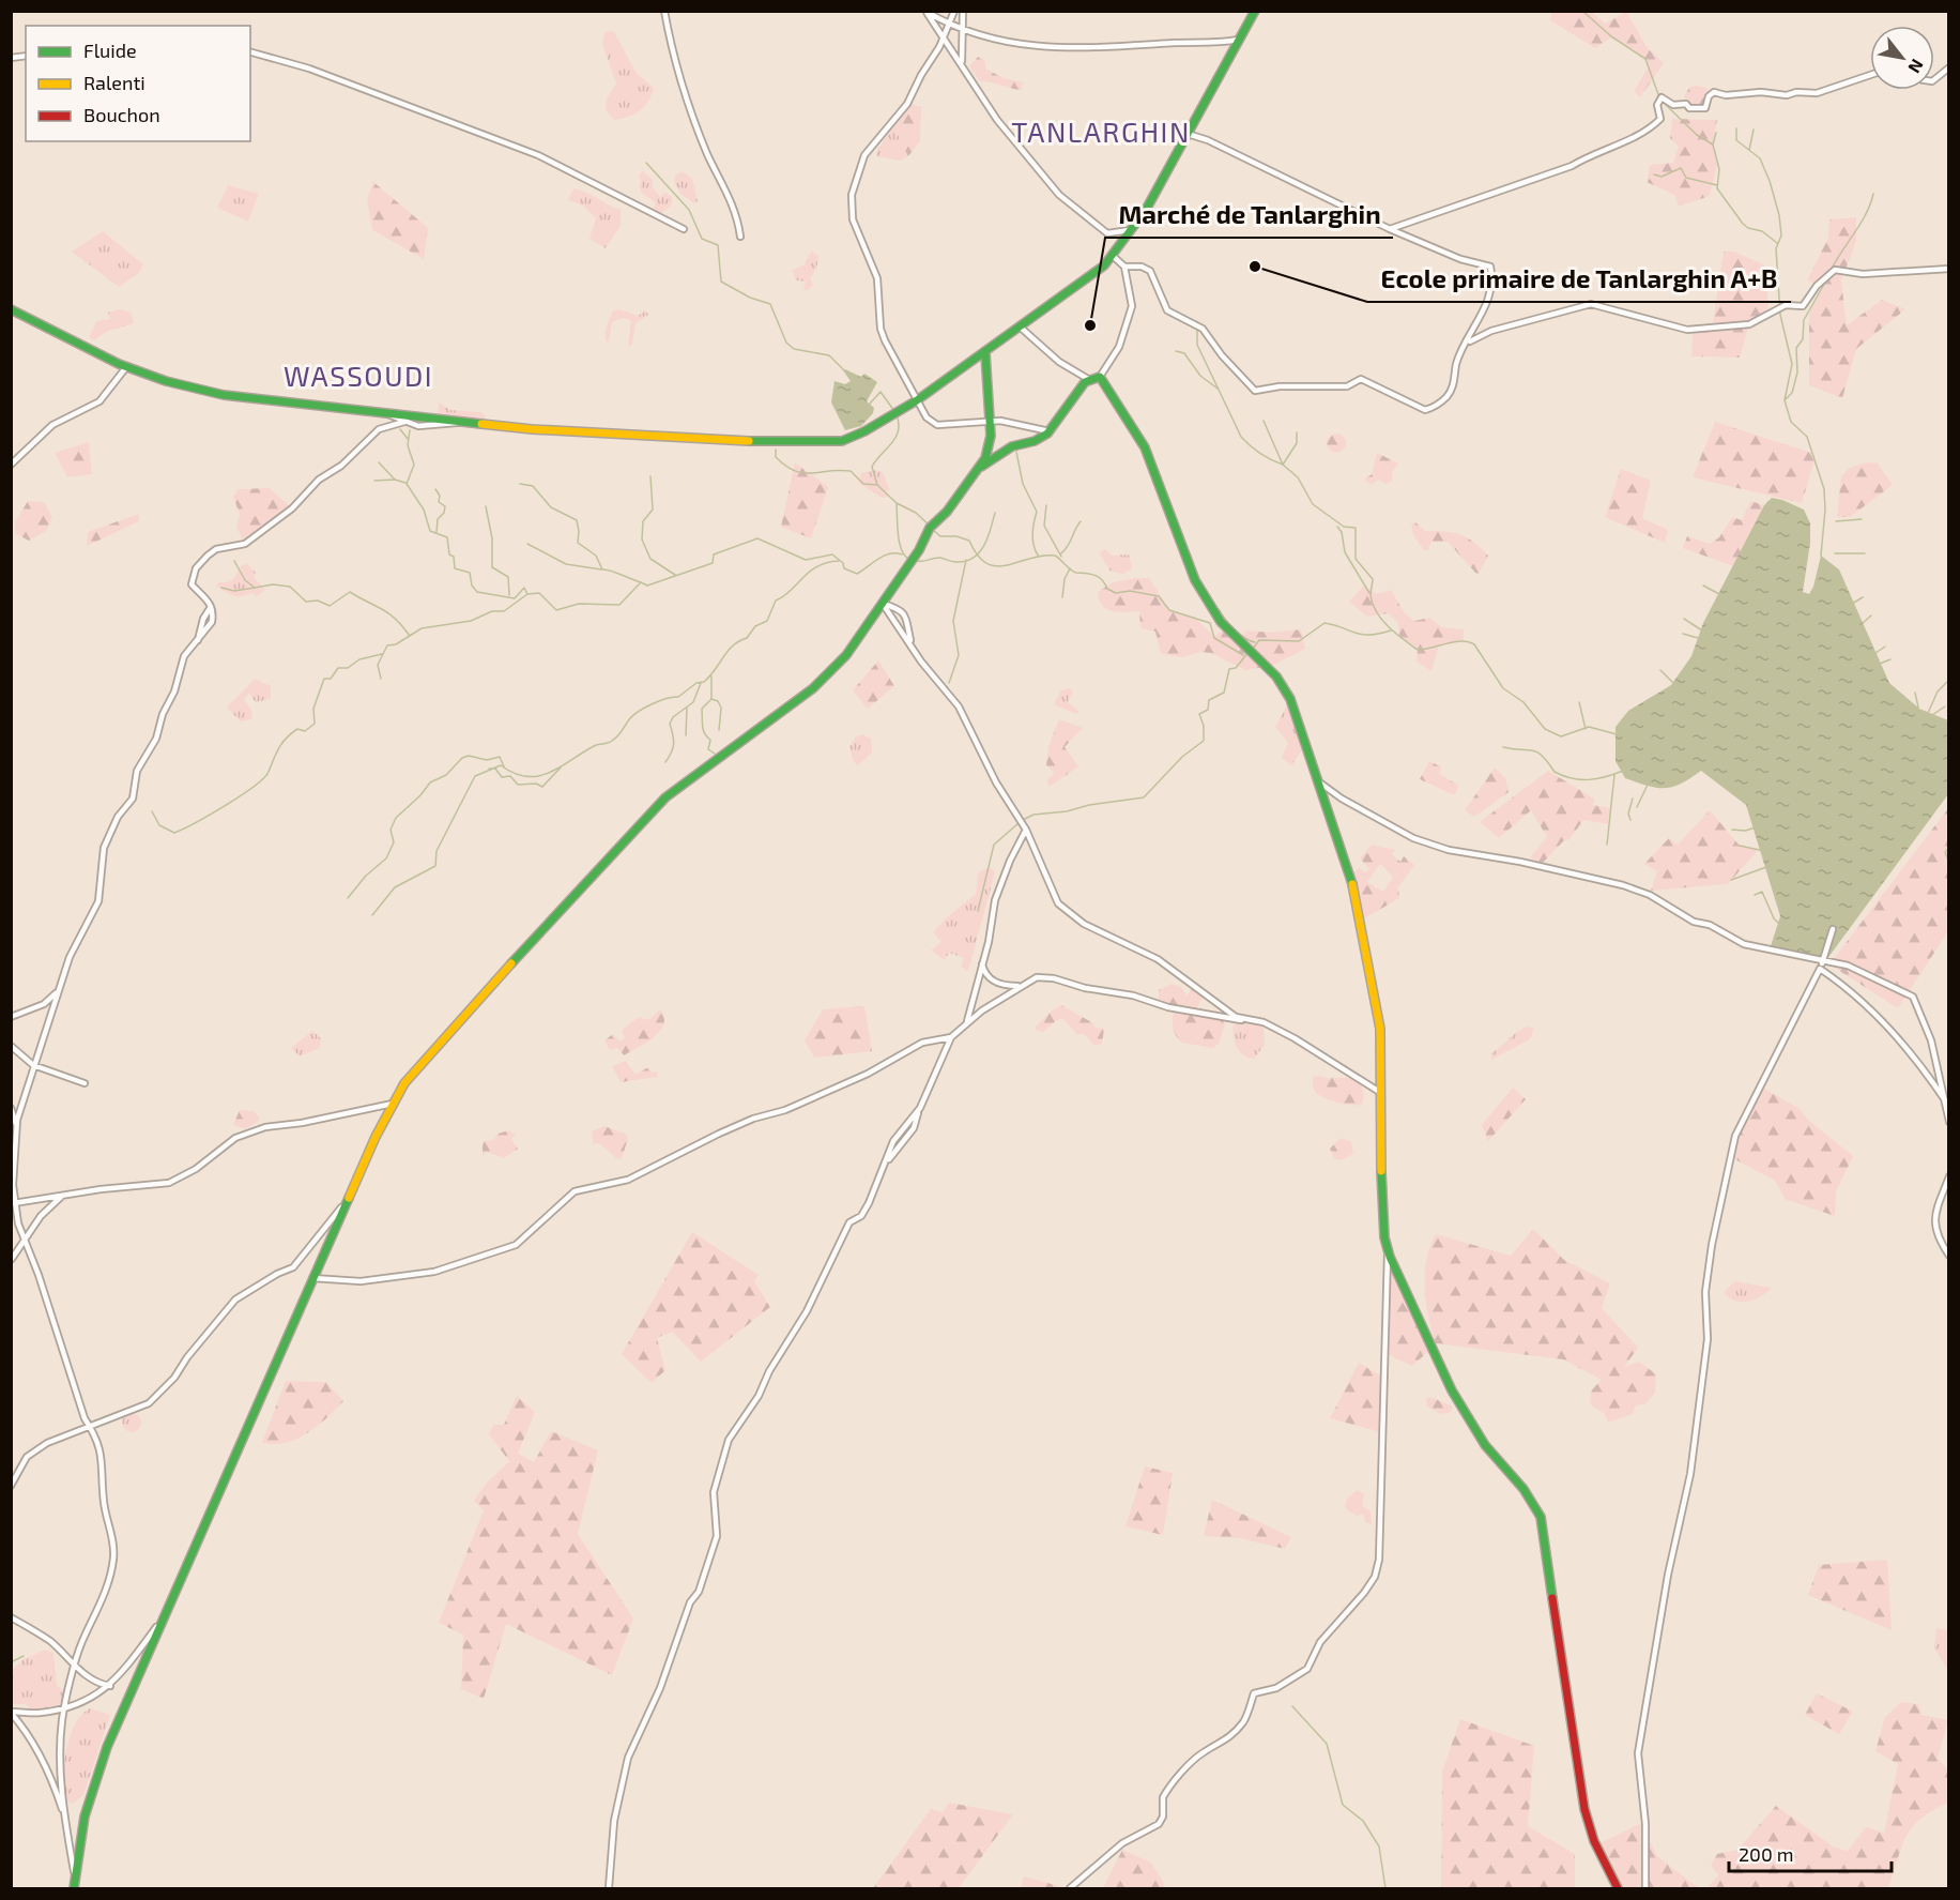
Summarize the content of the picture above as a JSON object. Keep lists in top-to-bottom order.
{
  "districts": ["TANLARGHIN", "WASSOUDI"],
  "places": ["Ecole primaire de Tanlarghin A+B", "Marché de Tanlarghin"],
  "legend": ["Fluide", "Ralenti", "Bouchon"],
  "scale_bar": "200 m",
  "north": "bottom right"
}
